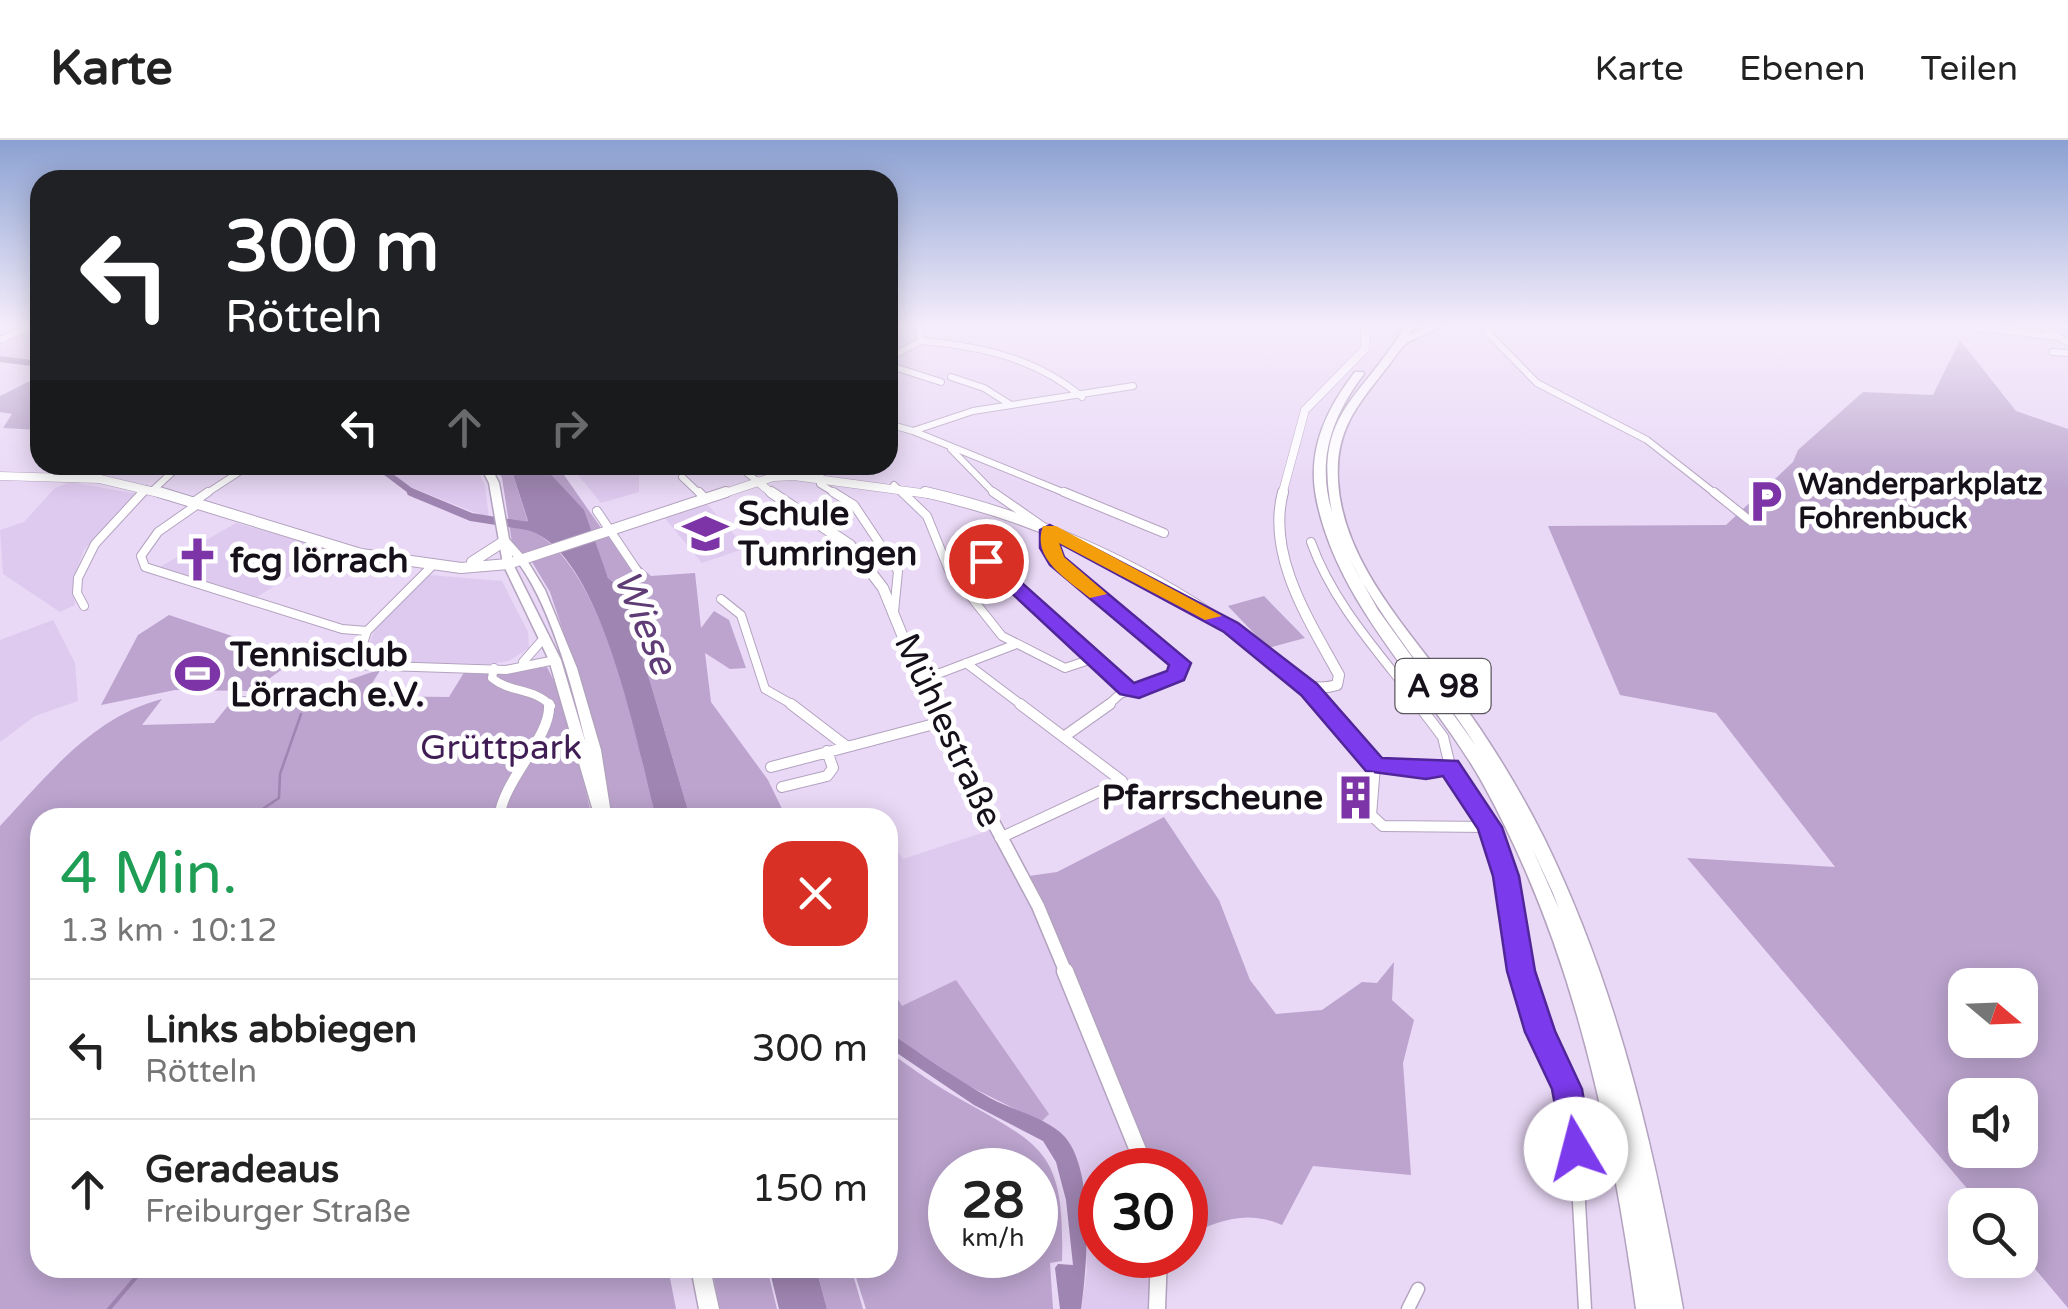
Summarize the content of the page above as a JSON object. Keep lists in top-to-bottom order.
{
  "streets": {
    "highway": ["A 98"],
    "street": ["Mühlestraße"]
  },
  "water": ["Wiese"],
  "parks": ["Grüttpark"],
  "places": {
    "parking": ["Wanderparkplatz Fohrenbuck"],
    "school or university": ["Schule Tumringen"],
    "church": ["fcg lörrach"],
    "sports": ["Tennisclub Lörrach e.V."],
    "building": ["Pfarrscheune"]
  },
  "north": "right",
  "page": {
    "header": "Karte",
    "nav": ["Karte", "Ebenen", "Teilen"],
    "turn": ["300 m", "Rötteln"],
    "heading": ["4 Min.", "1.3 km · 10:12"],
    "list": [
      {
        "name": "Links abbiegen",
        "note": "Rötteln",
        "value": "300 m"
      },
      {
        "name": "Geradeaus",
        "note": "Freiburger Straße",
        "value": "150 m"
      }
    ],
    "speed": "28 km/h",
    "limit": "30"
  }
}
